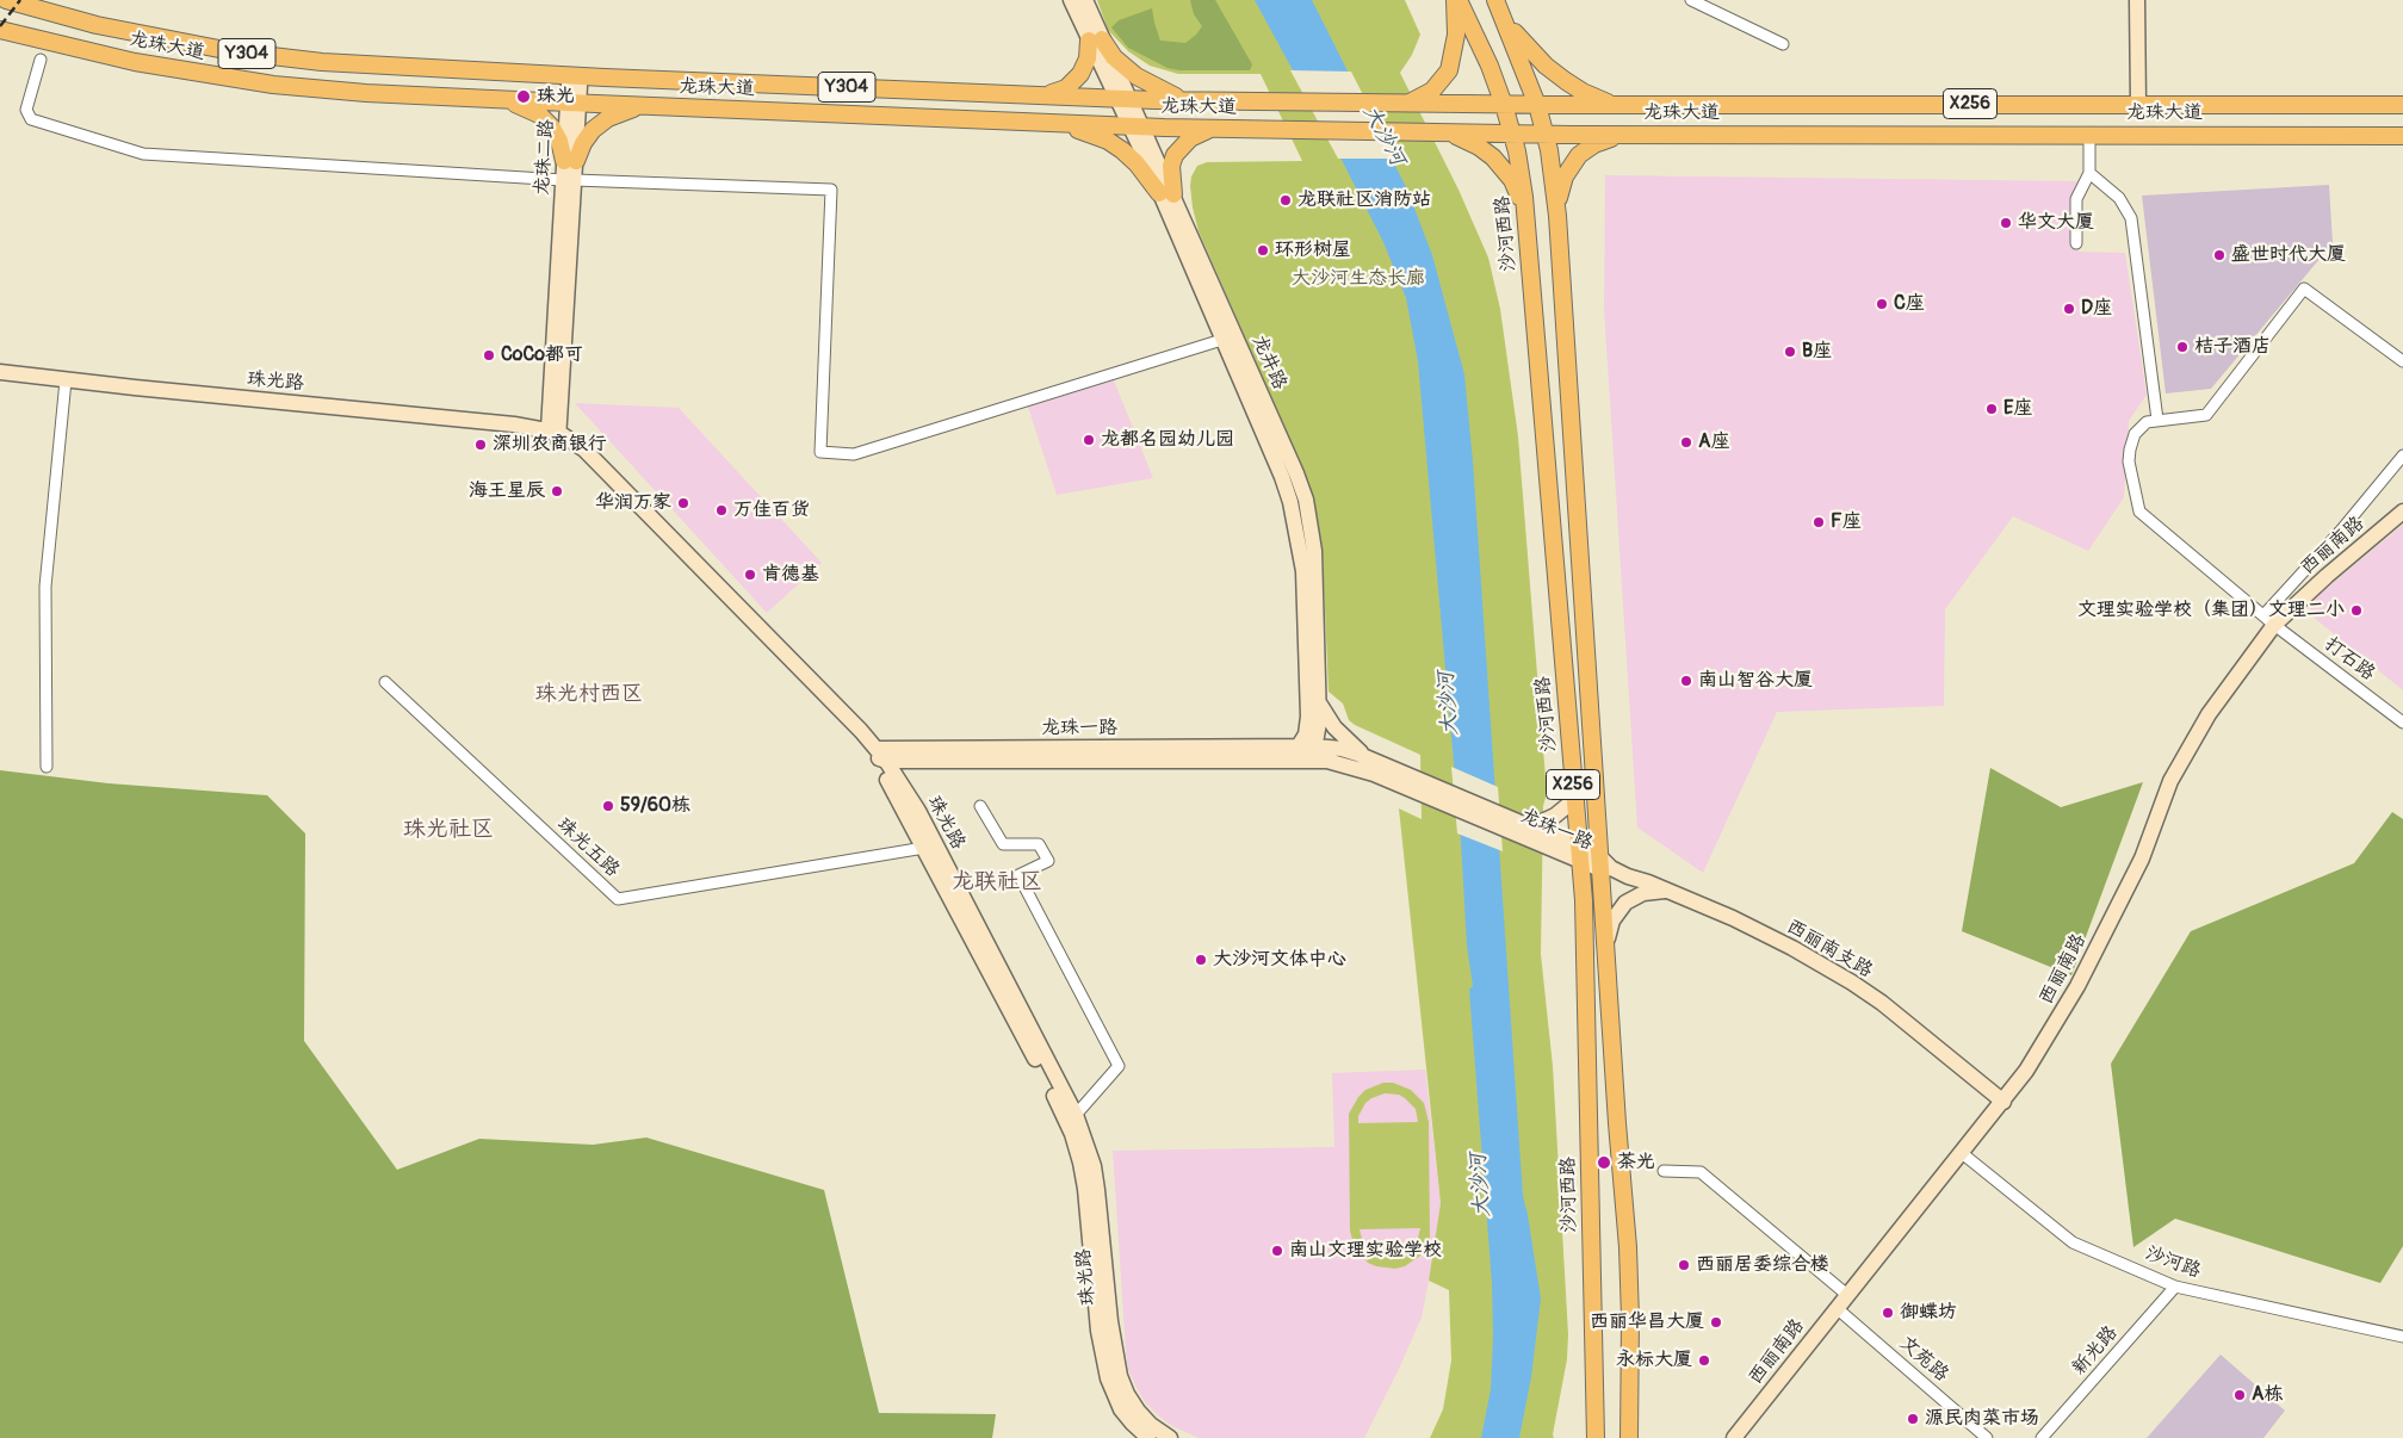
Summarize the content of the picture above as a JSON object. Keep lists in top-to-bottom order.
{
  "streets": {
    "main road": [
      "龙珠大道",
      "Y304",
      "X256",
      "沙河西路"
    ],
    "street": [
      "龙珠二路",
      "龙井路",
      "珠光路",
      "西丽南路",
      "打石路",
      "龙珠一路",
      "珠光五路",
      "西丽南支路",
      "沙河路",
      "新光路",
      "文苑路"
    ]
  },
  "crossings": [
    ["龙珠大道", "X256"],
    ["龙珠大道", "龙珠二路"],
    ["龙珠大道", "沙河西路"],
    ["龙珠大道", "龙井路"],
    ["X256", "龙珠一路"],
    ["X256", "西丽南支路"],
    ["龙珠二路", "珠光路"],
    ["沙河西路", "龙珠一路"],
    ["龙井路", "龙珠一路"],
    ["珠光路", "龙珠一路"],
    ["珠光路", "珠光五路"],
    ["西丽南路", "打石路"],
    ["西丽南路", "西丽南支路"],
    ["西丽南路", "沙河路"],
    ["西丽南路", "文苑路"],
    ["龙珠一路", "西丽南支路"],
    ["沙河路", "新光路"]
  ],
  "districts": ["珠光村西区", "珠光社区", "龙联社区"],
  "water": ["大沙河"],
  "parks": ["大沙河生态长廊"],
  "places": [
    "珠光",
    "龙联社区消防站",
    "华文大厦",
    "环形树屋",
    "盛世时代大厦",
    "C座",
    "D座",
    "桔子酒店",
    "B座",
    "CoCo都可",
    "E座",
    "龙都名园幼儿园",
    "A座",
    "深圳农商银行",
    "海王星辰",
    "华润万家",
    "万佳百货",
    "F座",
    "肯德基",
    "文理实验学校（集团）文理二小",
    "南山智谷大厦",
    "59/60栋",
    "大沙河文体中心",
    "茶光",
    "南山文理实验学校",
    "西丽居委综合楼",
    "御蝶坊",
    "西丽华昌大厦",
    "永标大厦",
    "A栋",
    "源民肉菜市场"
  ]
}
